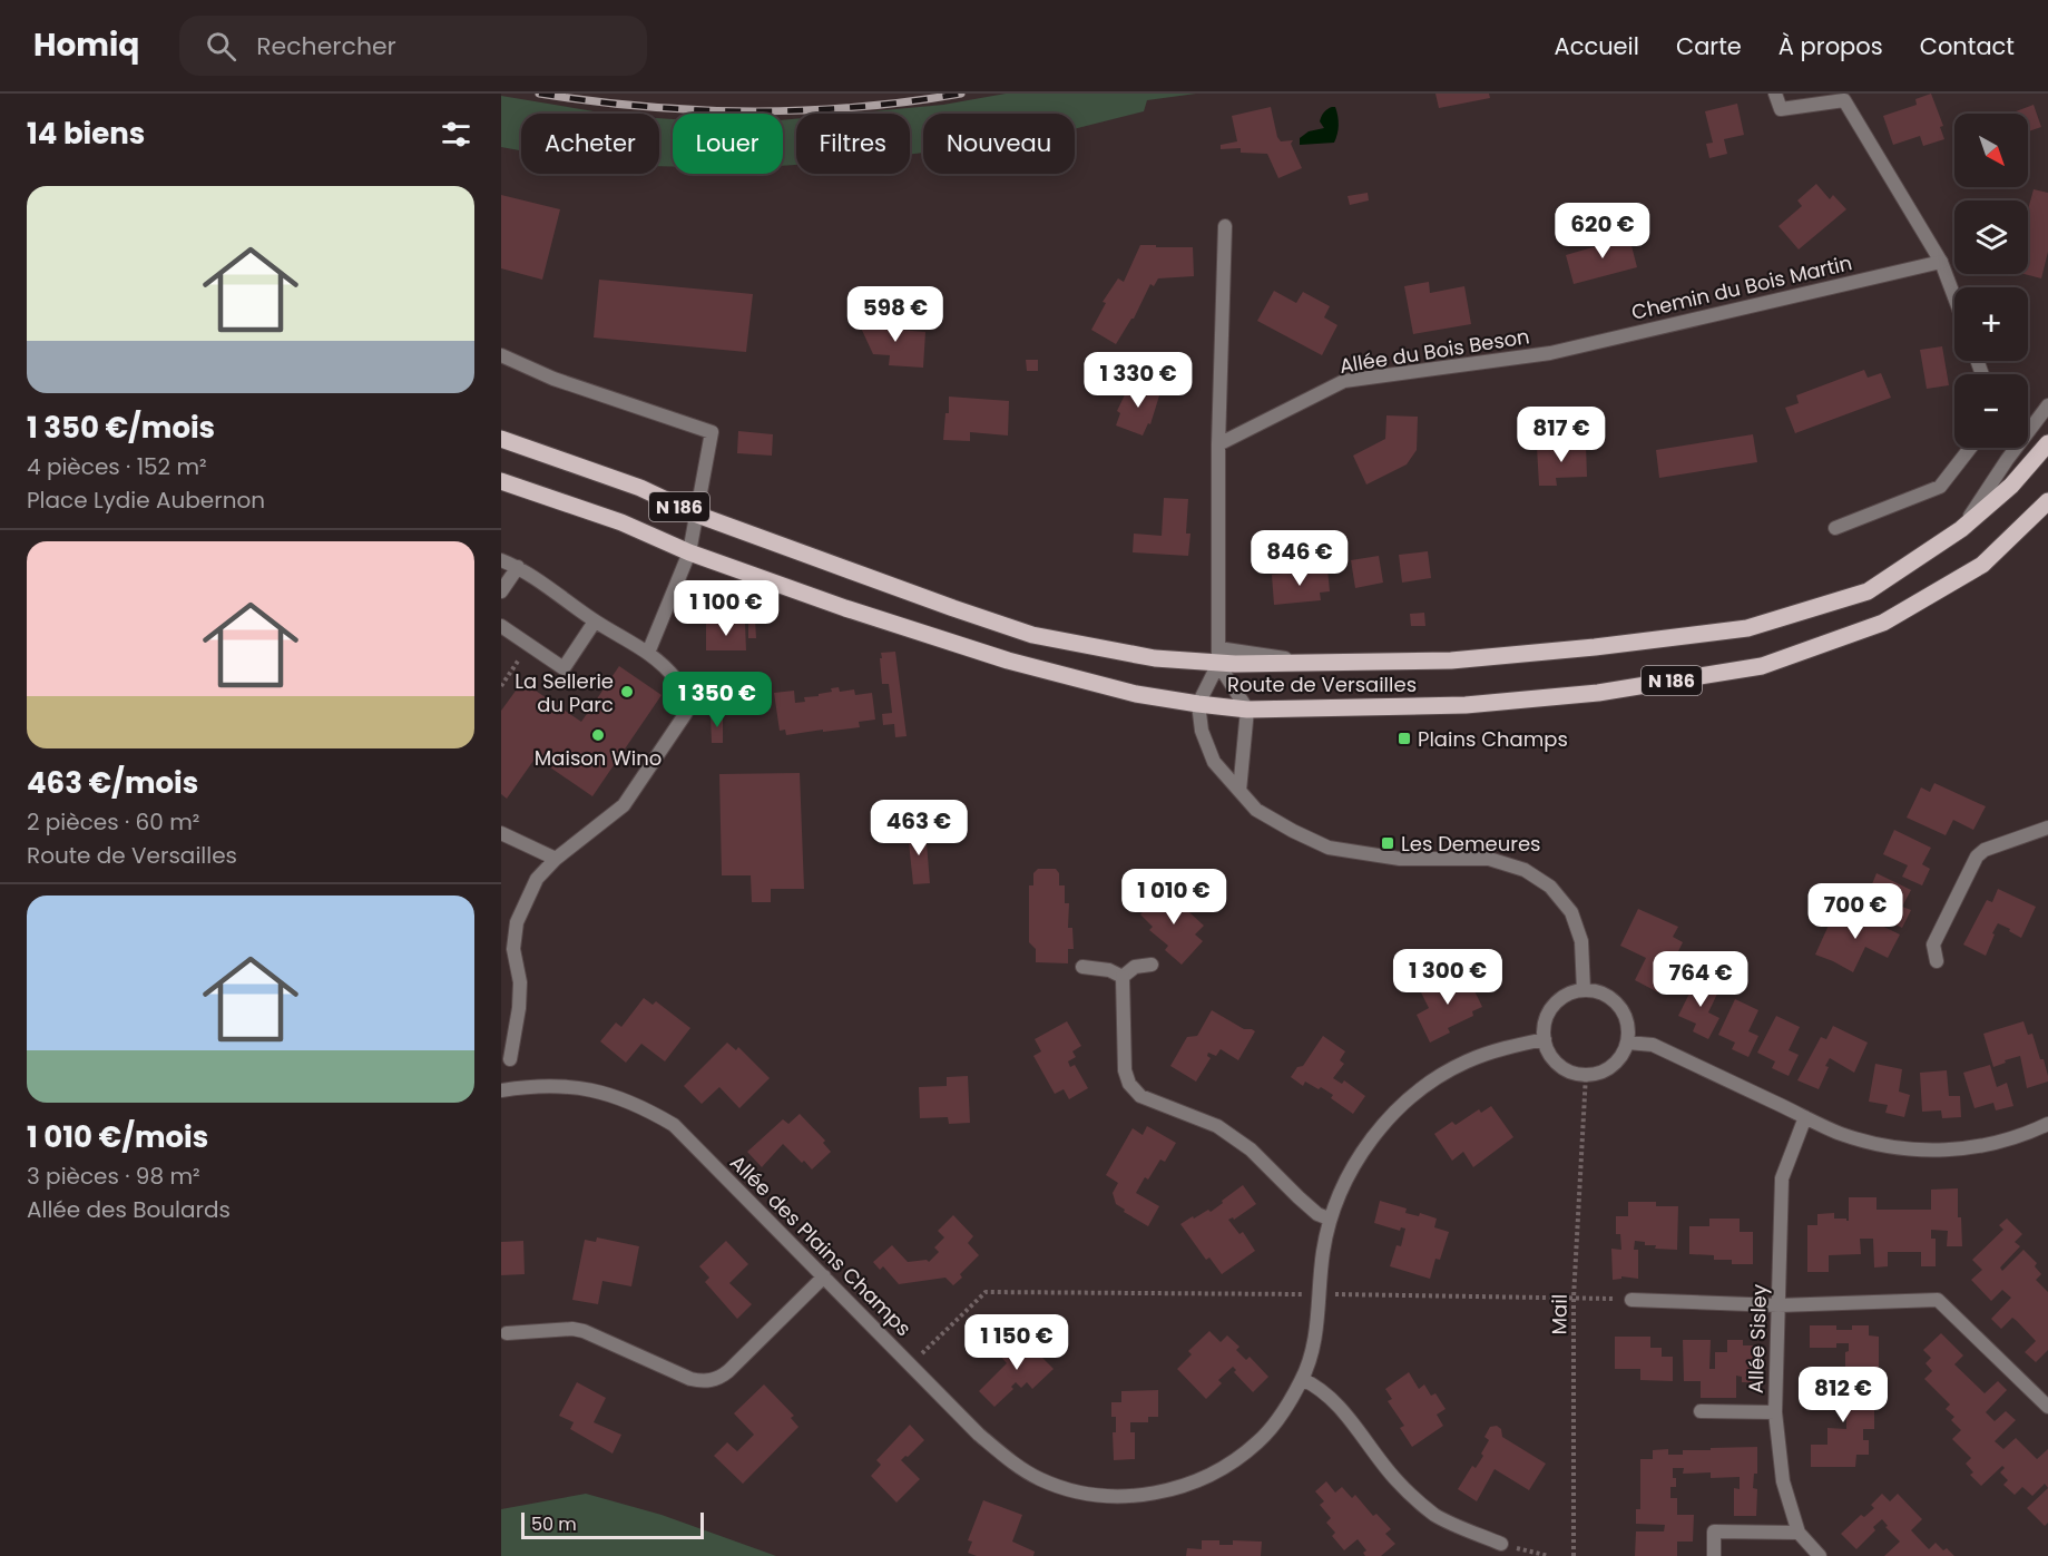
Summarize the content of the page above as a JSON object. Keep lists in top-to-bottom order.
{
  "streets": {
    "main road": ["N 186", "Route de Versailles"],
    "street": [
      "Chemin du Bois Martin",
      "Allée du Bois Beson",
      "Allée des Plains Champs",
      "Allée Sisley"
    ],
    "path": ["Mail"]
  },
  "crossings": [
    ["Chemin du Bois Martin", "Allée du Bois Beson"],
    ["Allée des Plains Champs", "Mail"]
  ],
  "places": {
    "other": ["La Sellerie du Parc", "Maison Wino"],
    "transit": ["Plains Champs", "Les Demeures"]
  },
  "scale_bar": "50 m",
  "north": "bottom right",
  "page": {
    "header": "Homiq",
    "search": "Rechercher",
    "nav": [
      "Accueil",
      "Carte",
      "À propos",
      "Contact"
    ],
    "heading": "14 biens",
    "map_buttons": ["+", "−"],
    "chip": [
      "Acheter",
      "Louer",
      "Filtres",
      "Nouveau"
    ],
    "list": [
      {
        "name": "1 350 €/mois",
        "note": "4 pièces · 152 m² · Place Lydie Aubernon"
      },
      {
        "name": "463 €/mois",
        "note": "2 pièces · 60 m² · Route de Versailles"
      },
      {
        "name": "1 010 €/mois",
        "note": "3 pièces · 98 m² · Allée des Boulards"
      }
    ],
    "price": [
      "620 €",
      "598 €",
      "1 330 €",
      "817 €",
      "846 €",
      "1 100 €",
      "1 350 €",
      "463 €",
      "1 010 €",
      "700 €",
      "1 300 €",
      "764 €",
      "1 150 €",
      "812 €"
    ],
    "scale": "50 m"
  }
}
